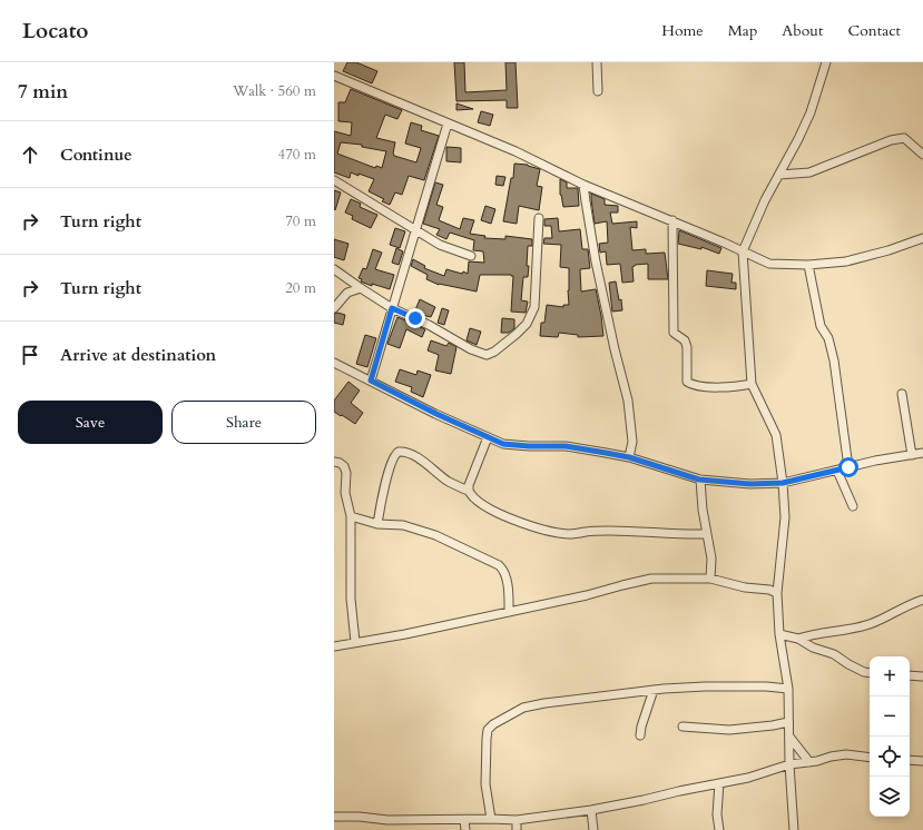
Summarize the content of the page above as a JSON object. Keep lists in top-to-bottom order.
{
  "page": {
    "header": "Locato",
    "nav": [
      "Home",
      "Map",
      "About",
      "Contact"
    ],
    "heading": ["7 min", "Walk · 560 m"],
    "list": [
      ["Continue", "470 m"],
      ["Turn right", "70 m"],
      ["Turn right", "20 m"],
      "Arrive at destination"
    ],
    "buttons": ["Save", "Share"],
    "map_buttons": ["+", "−"]
  }
}
